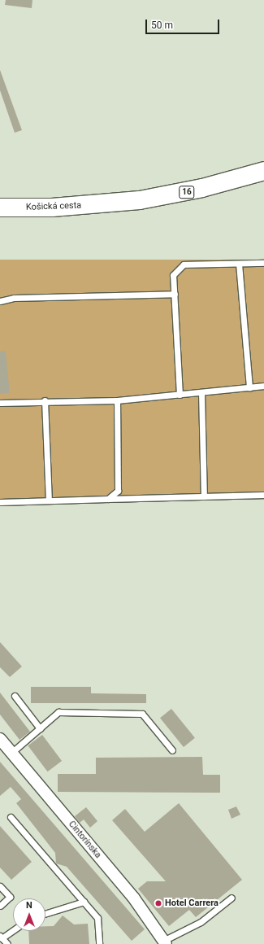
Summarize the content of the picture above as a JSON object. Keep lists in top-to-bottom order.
{
  "streets": {
    "main road": ["16", "Košická cesta"],
    "street": ["Cintorínska"]
  },
  "places": ["Hotel Carrera"],
  "scale_bar": "50 m",
  "north": "top"
}
